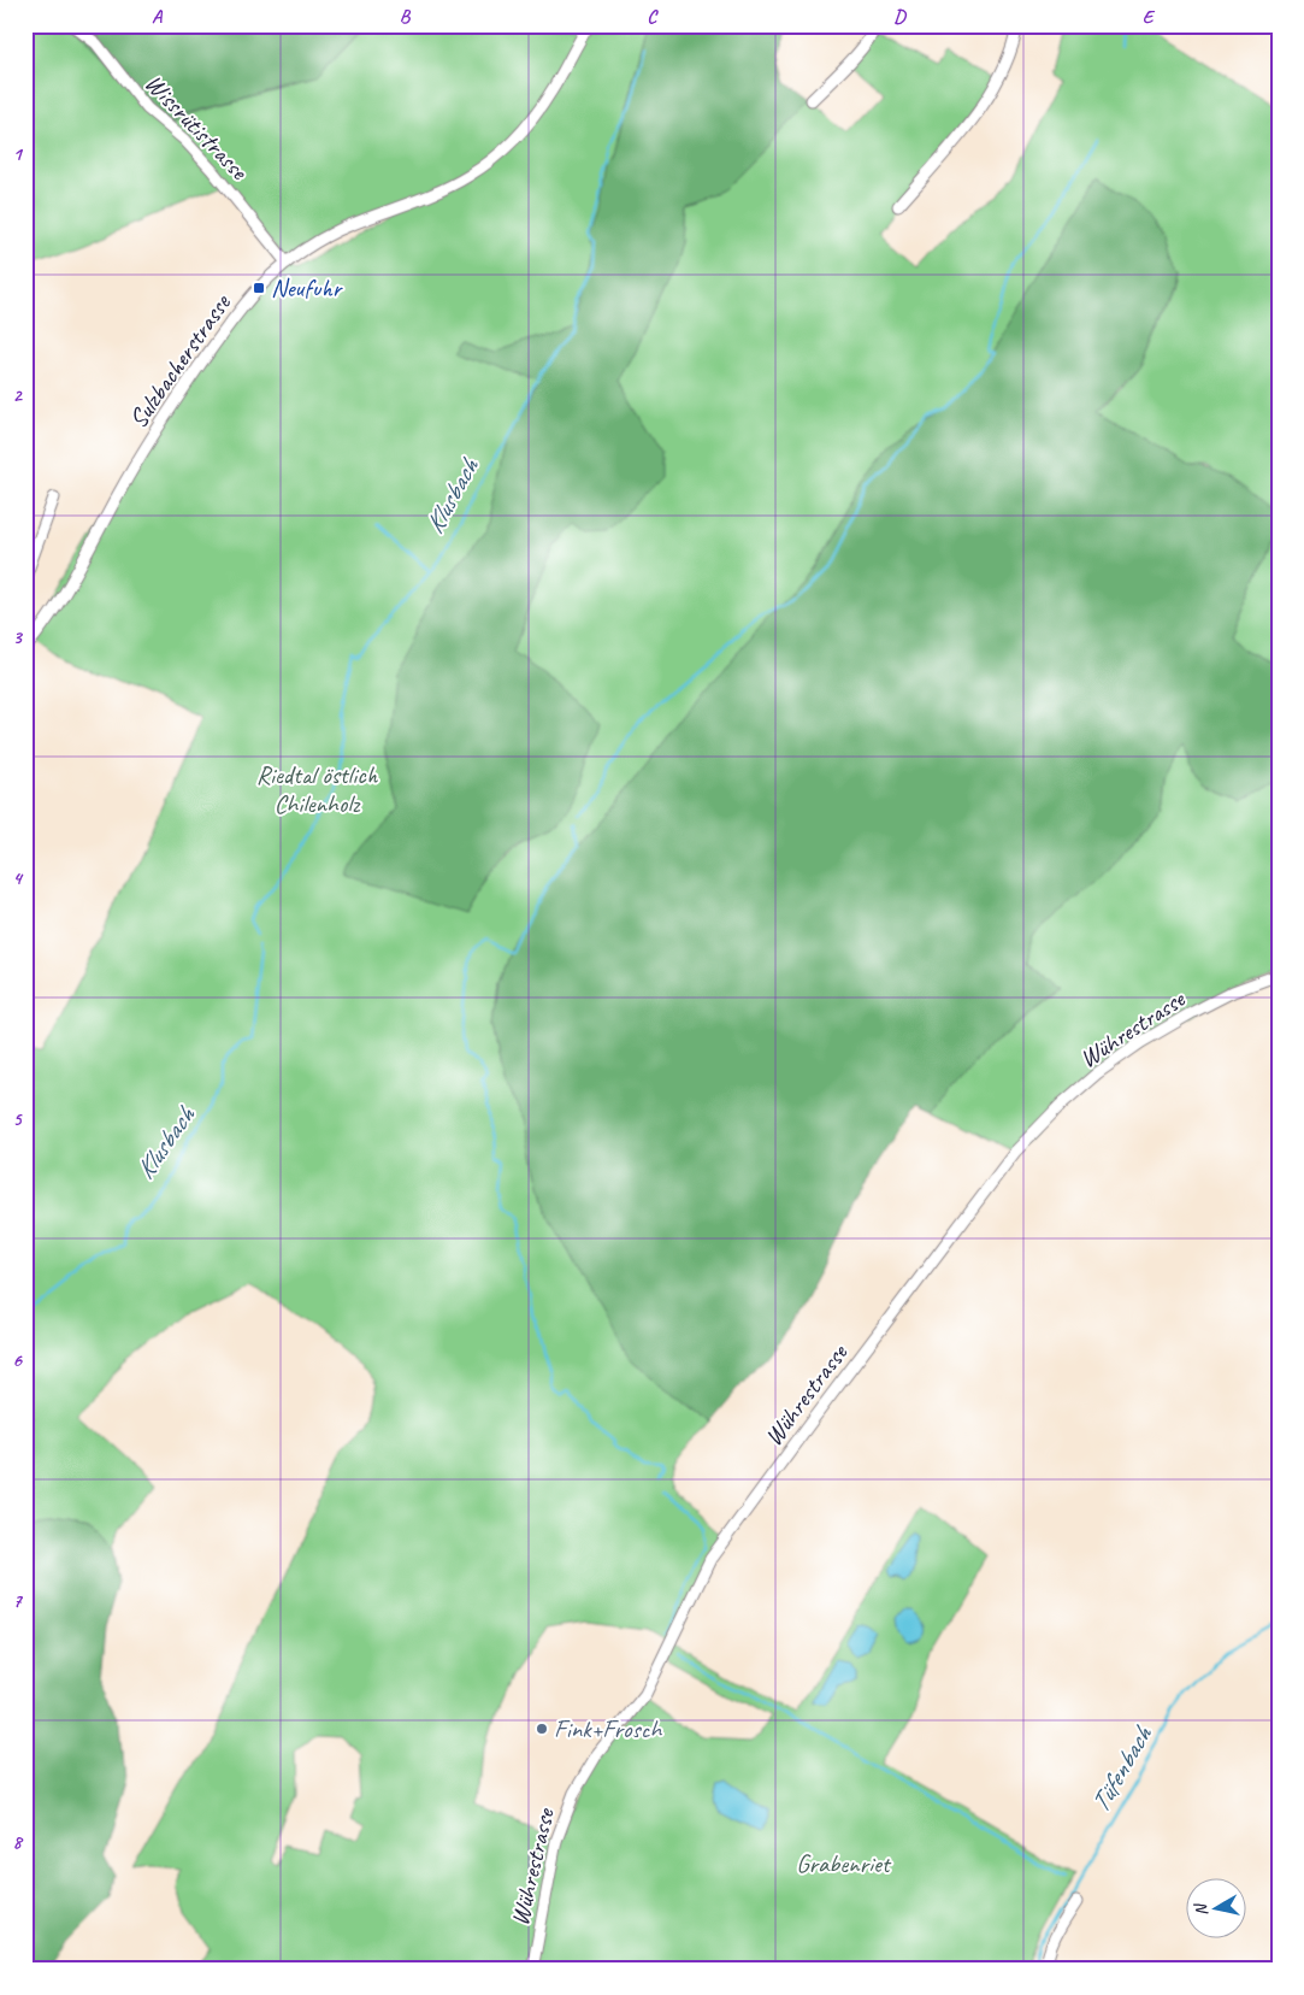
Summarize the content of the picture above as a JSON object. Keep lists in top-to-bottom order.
{
  "streets": {
    "street": ["Wissrütistrasse", "Sulzbacherstrasse", "Wührestrasse"]
  },
  "crossings": [
    ["Wissrütistrasse", "Sulzbacherstrasse"]
  ],
  "water": ["Klusbach", "Tüfenbach"],
  "parks": ["Riedtal östlich Chilenholz", "Grabenriet"],
  "places": {
    "transit": ["Neufuhr"],
    "other": ["Fink+Frosch"]
  },
  "north": "left",
  "grid": {
    "columns": [
      "A",
      "B",
      "C",
      "D",
      "E"
    ],
    "rows": [
      "1",
      "2",
      "3",
      "4",
      "5",
      "6",
      "7",
      "8"
    ]
  }
}
